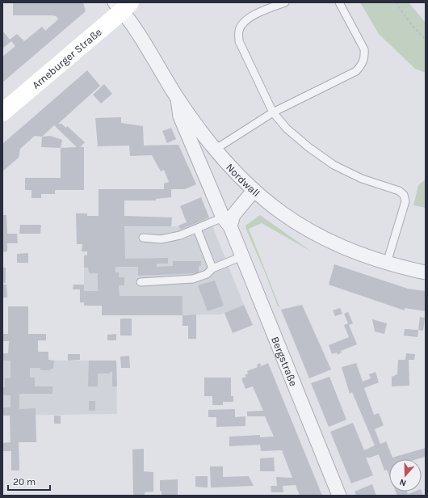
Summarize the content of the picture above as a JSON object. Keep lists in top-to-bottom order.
{
  "streets": {
    "main road": ["Arneburger Straße"],
    "street": ["Nordwall", "Bergstraße"]
  },
  "crossings": [
    ["Arneburger Straße", "Nordwall"],
    ["Nordwall", "Bergstraße"]
  ],
  "scale_bar": "20 m",
  "north": "bottom"
}
